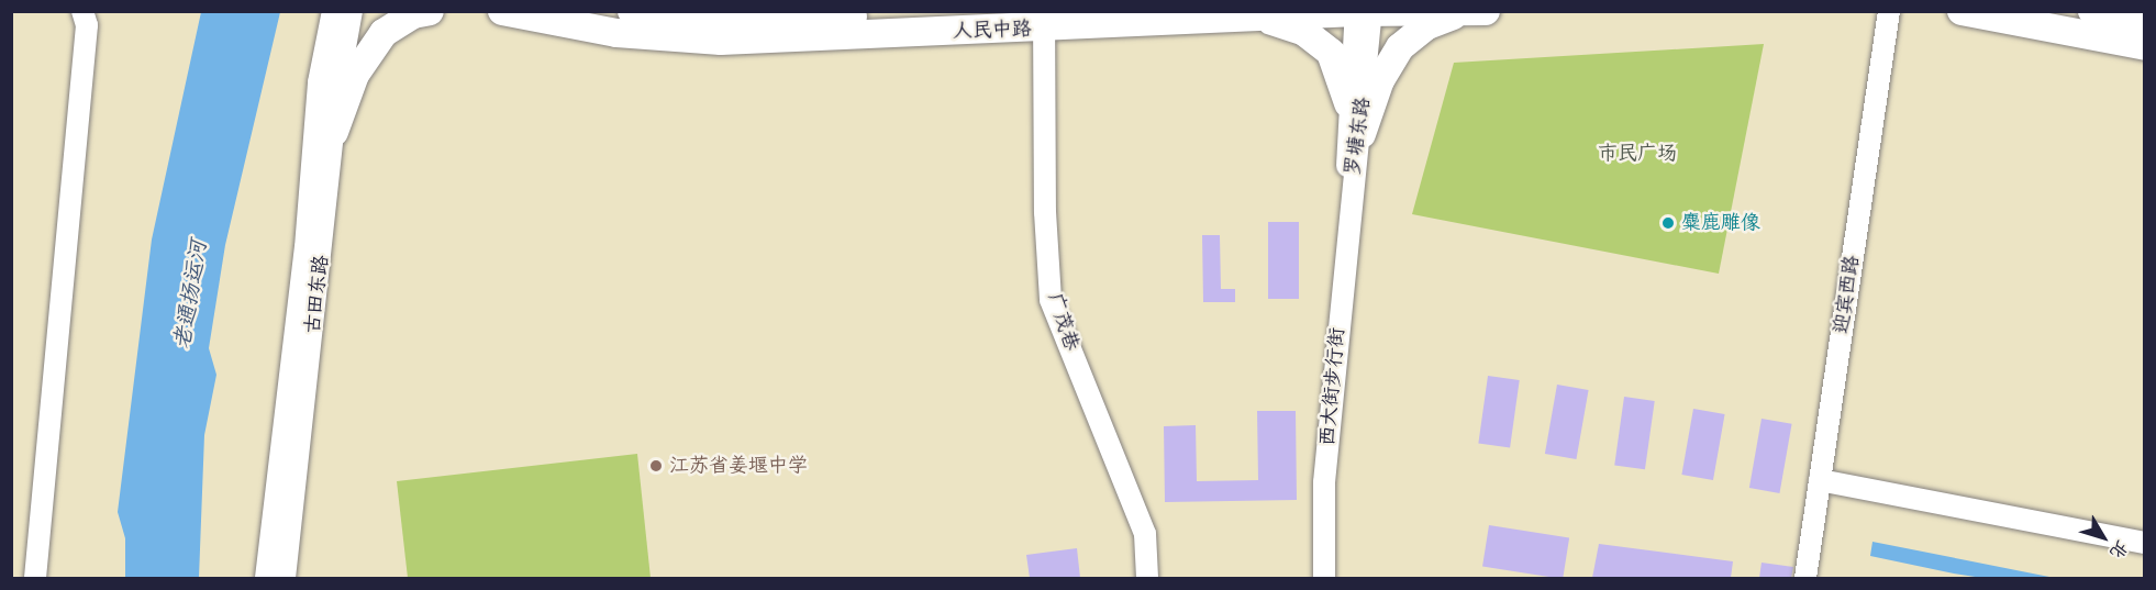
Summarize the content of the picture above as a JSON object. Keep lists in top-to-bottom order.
{
  "streets": {
    "main road": ["人民中路"],
    "street": [
      "罗塘东路",
      "古田东路",
      "迎宾西路",
      "广茂巷",
      "西大街步行街"
    ]
  },
  "crossings": [
    ["人民中路", "罗塘东路"],
    ["人民中路", "广茂巷"],
    ["罗塘东路", "西大街步行街"]
  ],
  "water": ["老通扬运河"],
  "parks": ["市民广场"],
  "places": ["麋鹿雕像", "江苏省姜堰中学"],
  "north": "bottom right"
}
